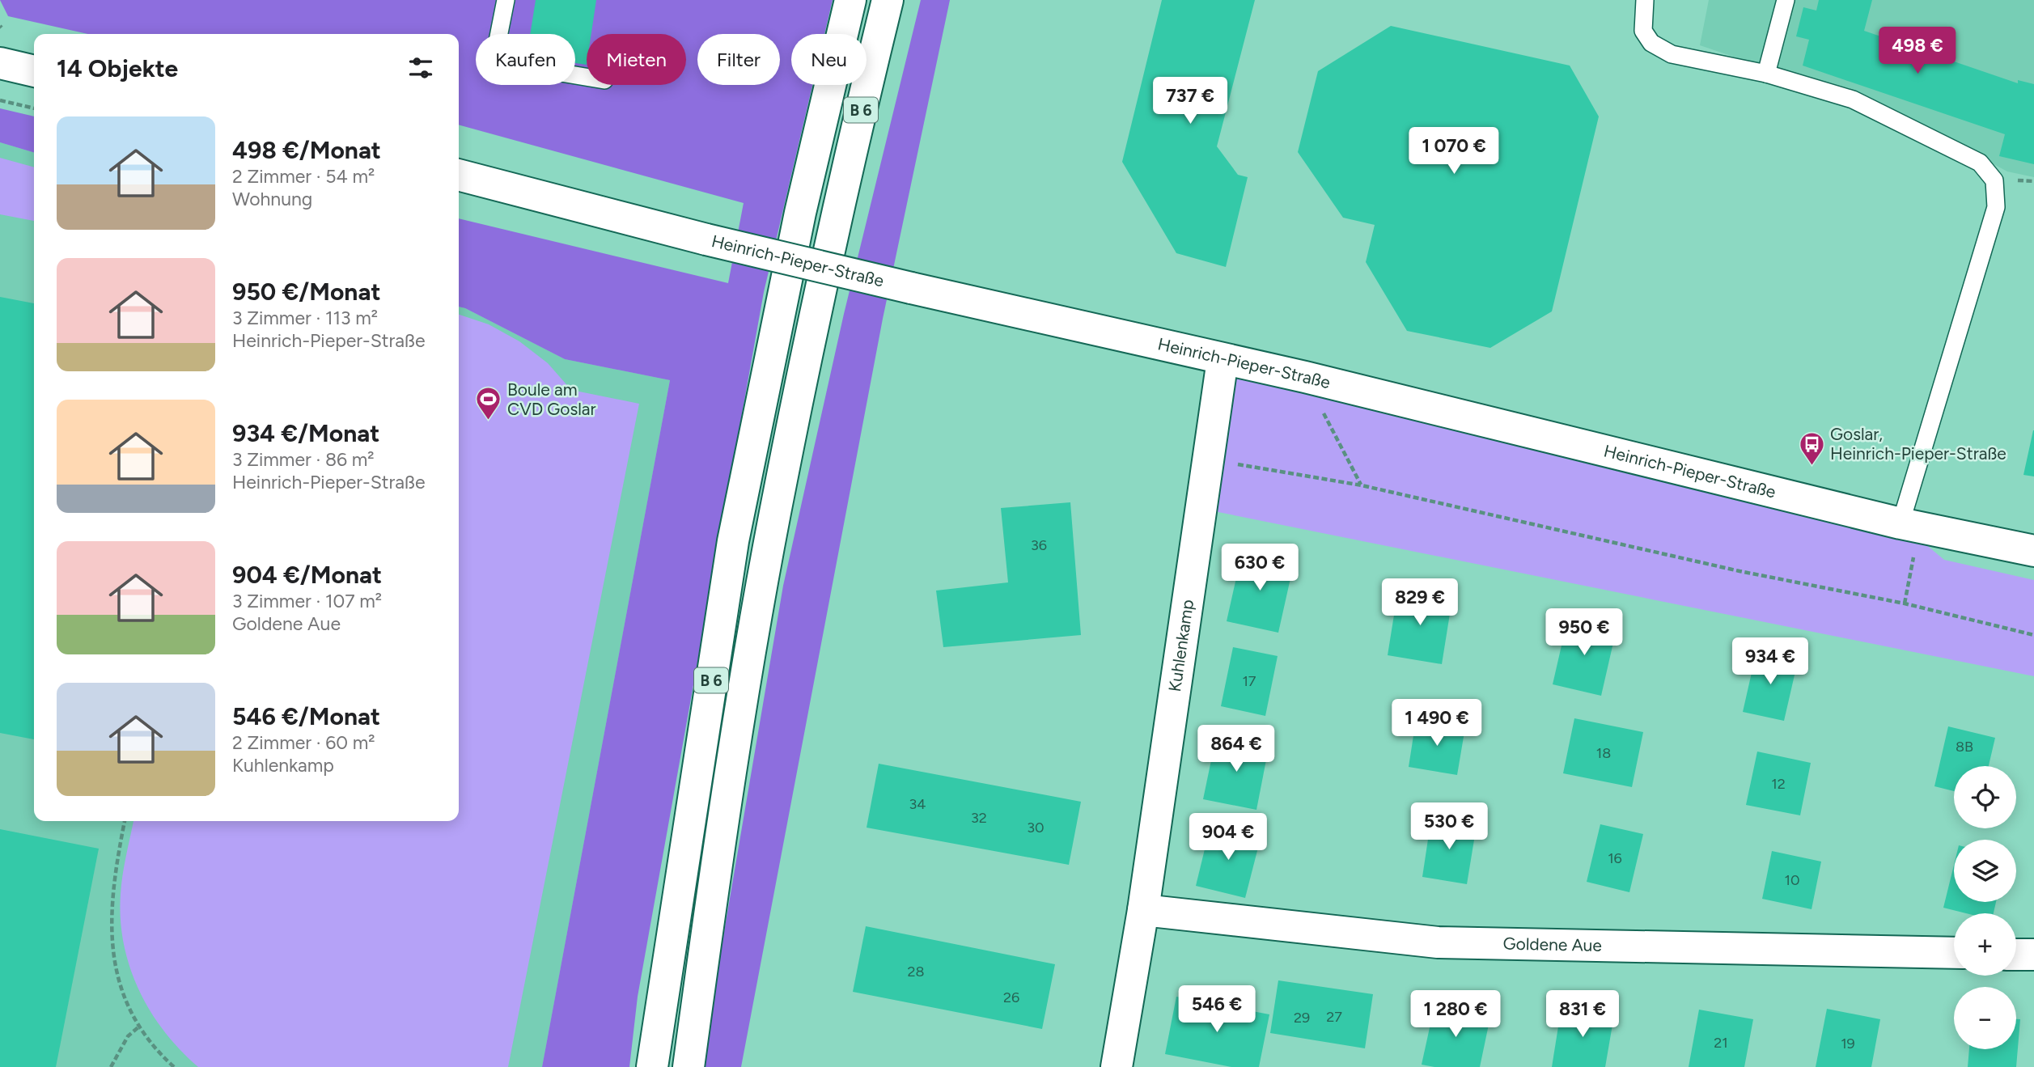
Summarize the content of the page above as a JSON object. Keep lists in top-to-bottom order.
{
  "streets": {
    "main road": [
      "B 6",
      "Heinrich-Pieper-Straße",
      "Kuhlenkamp",
      "Goldene Aue"
    ]
  },
  "crossings": [
    ["Heinrich-Pieper-Straße", "Kuhlenkamp"],
    ["Kuhlenkamp", "Goldene Aue"]
  ],
  "places": {
    "sports": ["Boule am CVD Goslar"],
    "bus stop": ["Goslar, Heinrich-Pieper-Straße"]
  },
  "house_numbers": [
    "36",
    "17",
    "8B",
    "18",
    "12",
    "34",
    "32",
    "30",
    "16",
    "10",
    "28",
    "26",
    "27",
    "29",
    "21",
    "19"
  ],
  "page": {
    "price": [
      "498 €",
      "737 €",
      "1 070 €",
      "630 €",
      "829 €",
      "950 €",
      "934 €",
      "1 490 €",
      "864 €",
      "530 €",
      "904 €",
      "546 €",
      "1 280 €",
      "831 €"
    ],
    "chip": [
      "Kaufen",
      "Mieten",
      "Filter",
      "Neu"
    ],
    "heading": "14 Objekte",
    "list": [
      {
        "name": "498 €/Monat",
        "note": "2 Zimmer · 54 m² · Wohnung"
      },
      {
        "name": "950 €/Monat",
        "note": "3 Zimmer · 113 m² · Heinrich-Pieper-Straße"
      },
      {
        "name": "934 €/Monat",
        "note": "3 Zimmer · 86 m² · Heinrich-Pieper-Straße"
      },
      {
        "name": "904 €/Monat",
        "note": "3 Zimmer · 107 m² · Goldene Aue"
      },
      {
        "name": "546 €/Monat",
        "note": "2 Zimmer · 60 m² · Kuhlenkamp"
      }
    ],
    "map_buttons": ["+", "−"]
  }
}
